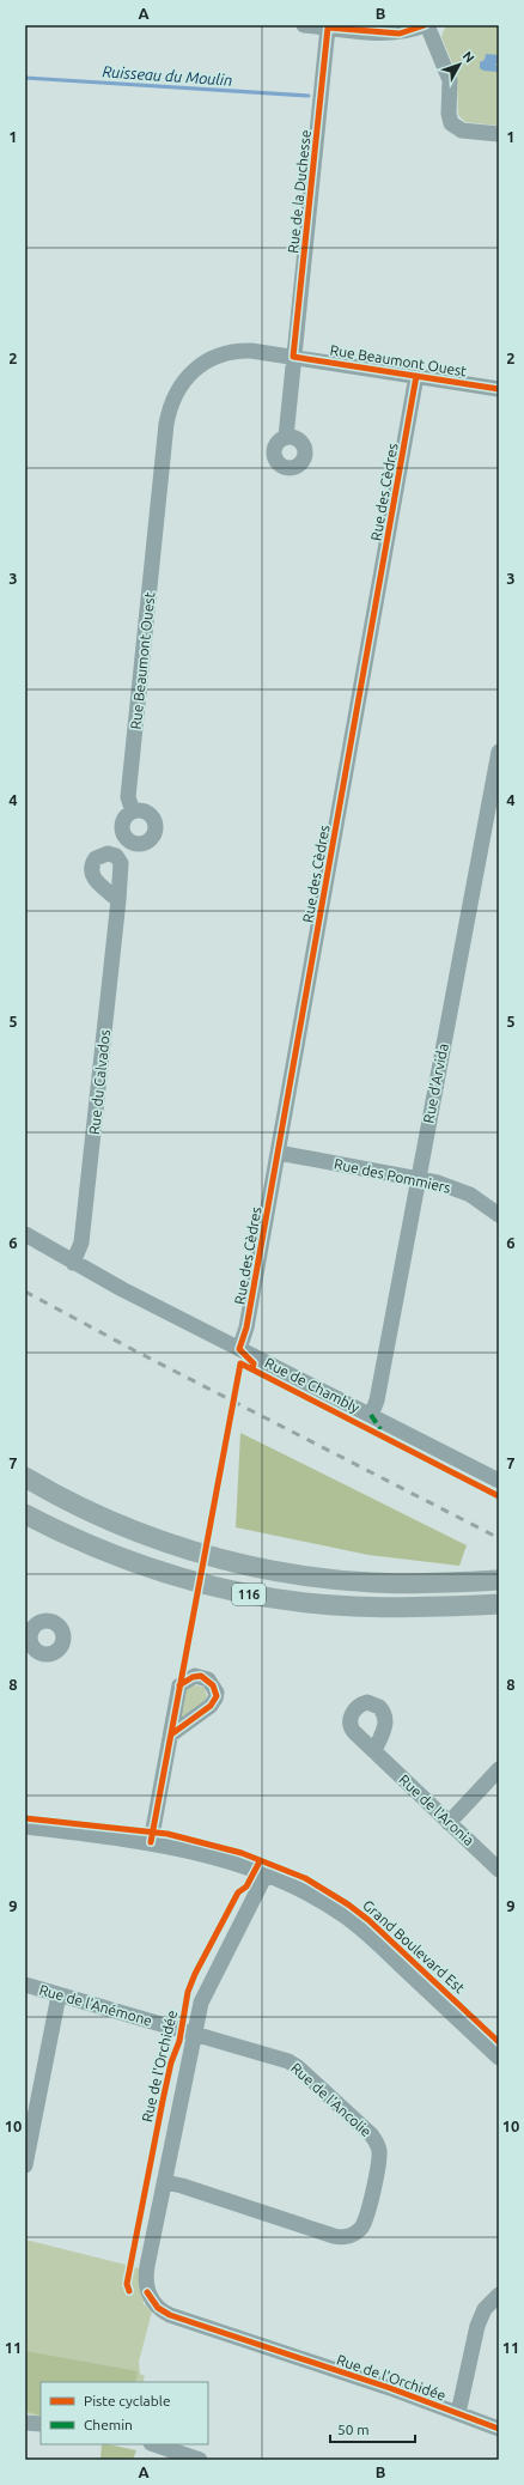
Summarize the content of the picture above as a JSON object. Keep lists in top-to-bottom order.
{
  "streets": {
    "main road": ["116"],
    "street": [
      "Rue de la Duchesse",
      "Rue Beaumont Ouest",
      "Rue des Cèdres",
      "Rue du Calvados",
      "Rue d'Arvida",
      "Rue des Pommiers",
      "Rue de Chambly",
      "Rue de l'Aronia",
      "Grand Boulevard Est",
      "Rue de l'Anémone",
      "Rue de l'Orchidée",
      "Rue de l'Ancolie"
    ]
  },
  "crossings": [
    ["Rue de la Duchesse", "Rue Beaumont Ouest"],
    ["Rue Beaumont Ouest", "Rue des Cèdres"],
    ["Rue des Cèdres", "Rue des Pommiers"],
    ["Rue des Cèdres", "Rue de Chambly"],
    ["Rue du Calvados", "Rue de Chambly"],
    ["Rue d'Arvida", "Rue des Pommiers"],
    ["Rue d'Arvida", "Rue de Chambly"],
    ["Grand Boulevard Est", "Rue de l'Orchidée"],
    ["Rue de l'Anémone", "Rue de l'Orchidée"],
    ["Rue de l'Anémone", "Rue de l'Ancolie"],
    ["Rue de l'Orchidée", "Rue de l'Ancolie"]
  ],
  "water": ["Ruisseau du Moulin"],
  "legend": ["Piste cyclable", "Chemin"],
  "scale_bar": "50 m",
  "north": "top right",
  "grid": {
    "columns": ["A", "B"],
    "rows": [
      "1",
      "2",
      "3",
      "4",
      "5",
      "6",
      "7",
      "8",
      "9",
      "10",
      "11"
    ]
  }
}
